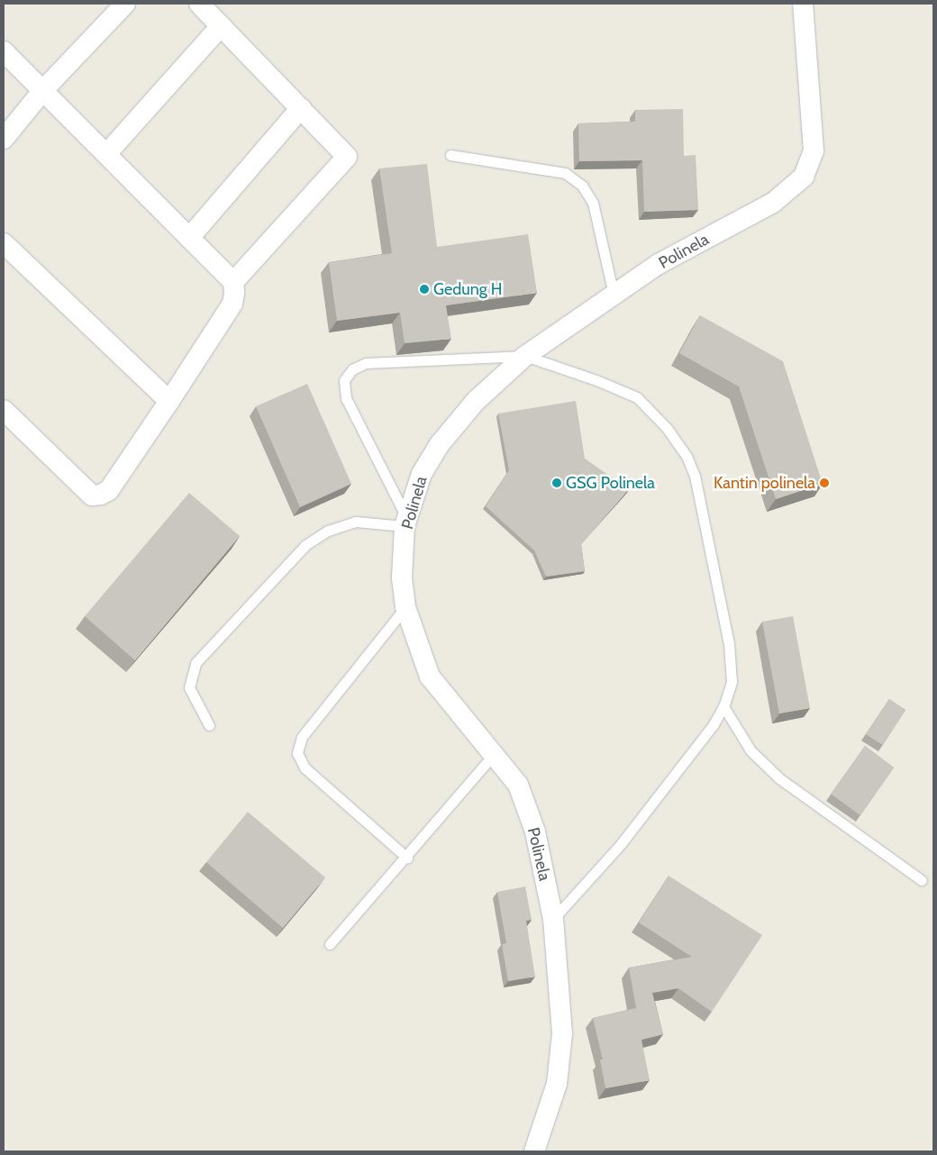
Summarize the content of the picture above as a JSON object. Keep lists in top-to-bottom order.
{
  "streets": {
    "street": ["Polinela"]
  },
  "places": ["Gedung H", "GSG Polinela", "Kantin polinela"]
}
